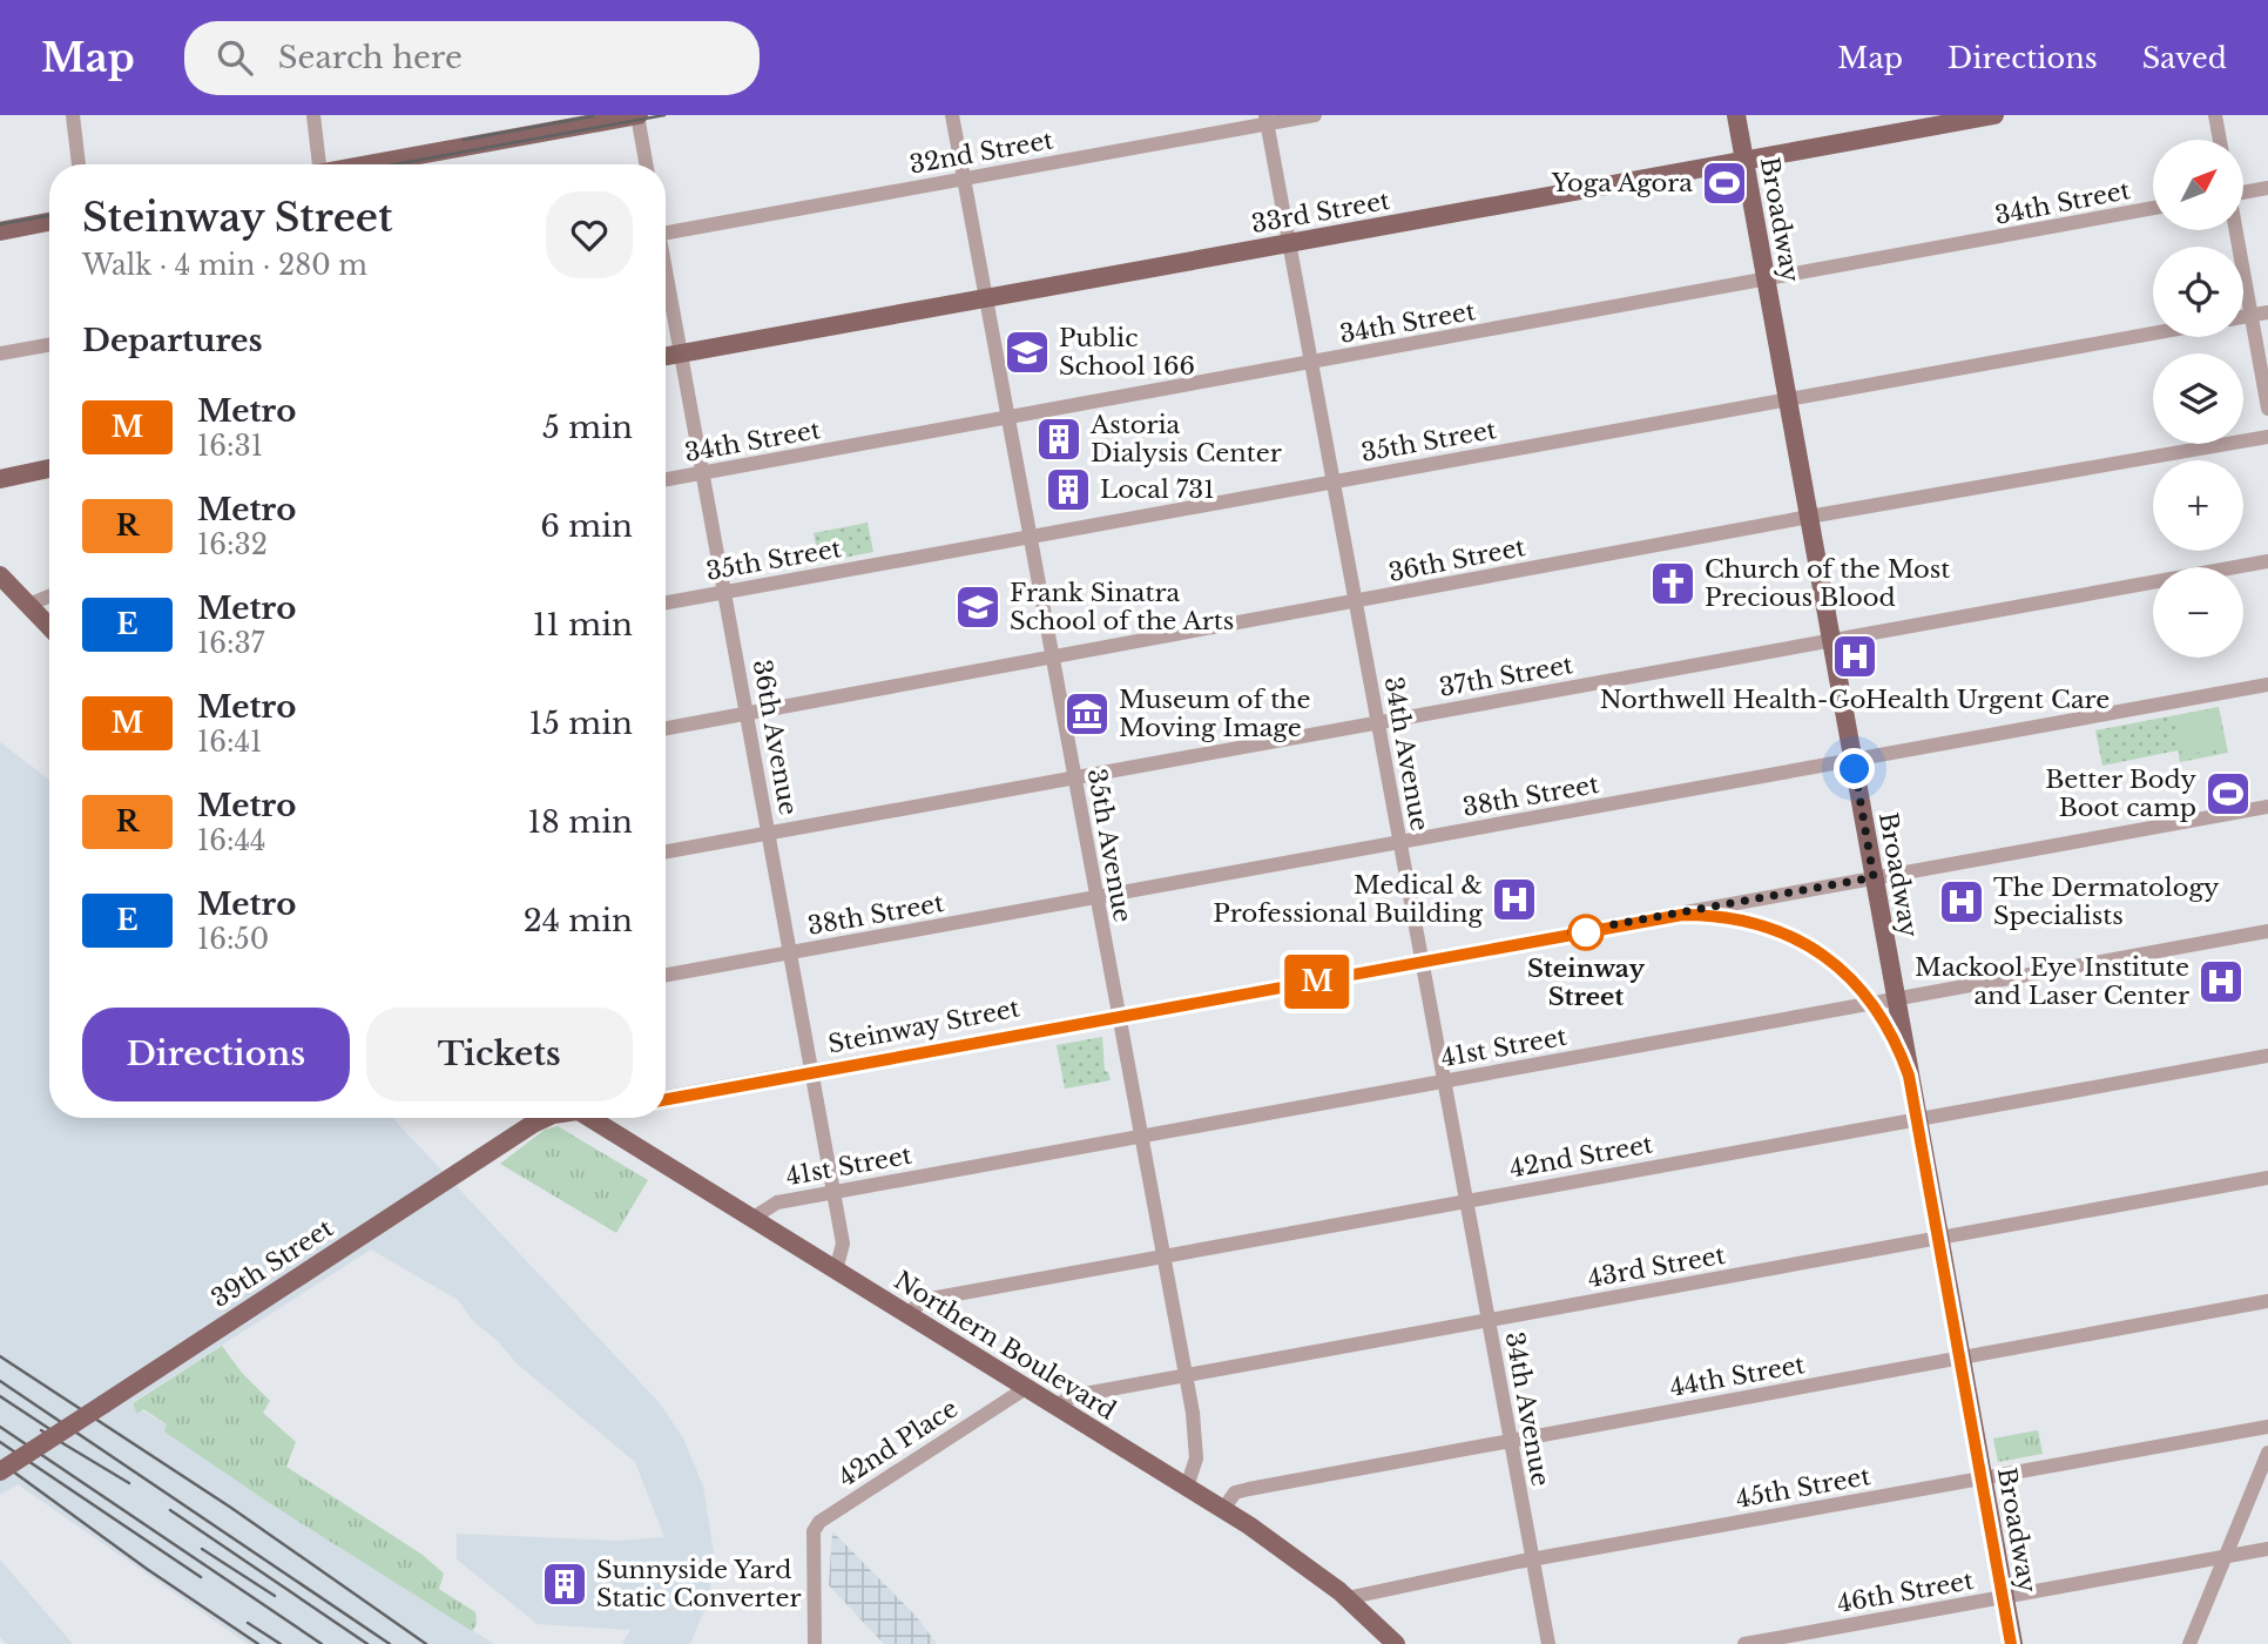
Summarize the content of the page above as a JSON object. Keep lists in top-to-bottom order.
{
  "streets": {
    "main road": [
      "33rd Street",
      "Broadway",
      "39th Street",
      "Northern Boulevard"
    ],
    "street": [
      "32nd Street",
      "34th Street",
      "35th Street",
      "36th Street",
      "37th Street",
      "36th Avenue",
      "34th Avenue",
      "38th Street",
      "35th Avenue",
      "Steinway Street",
      "41st Street",
      "42nd Street",
      "43rd Street",
      "44th Street",
      "42nd Place",
      "45th Street",
      "46th Street"
    ]
  },
  "crossings": [
    ["32nd Street", "34th Avenue"],
    ["32nd Street", "35th Avenue"],
    ["34th Street", "Broadway"],
    ["34th Street", "36th Avenue"],
    ["34th Street", "34th Avenue"],
    ["34th Street", "35th Avenue"],
    ["33rd Street", "Broadway"],
    ["33rd Street", "36th Avenue"],
    ["33rd Street", "34th Avenue"],
    ["33rd Street", "35th Avenue"],
    ["Broadway", "35th Street"],
    ["Broadway", "36th Street"],
    ["Broadway", "37th Street"],
    ["Broadway", "38th Street"],
    ["Broadway", "Steinway Street"],
    ["Broadway", "41st Street"],
    ["Broadway", "42nd Street"],
    ["Broadway", "43rd Street"],
    ["Broadway", "44th Street"],
    ["Broadway", "45th Street"],
    ["Broadway", "46th Street"],
    ["35th Street", "36th Avenue"],
    ["35th Street", "34th Avenue"],
    ["35th Street", "35th Avenue"],
    ["36th Street", "36th Avenue"],
    ["36th Street", "34th Avenue"],
    ["36th Street", "35th Avenue"],
    ["37th Street", "36th Avenue"],
    ["37th Street", "34th Avenue"],
    ["37th Street", "35th Avenue"],
    ["36th Avenue", "38th Street"],
    ["36th Avenue", "Steinway Street"],
    ["36th Avenue", "41st Street"],
    ["36th Avenue", "Northern Boulevard"],
    ["34th Avenue", "38th Street"],
    ["34th Avenue", "Steinway Street"],
    ["34th Avenue", "41st Street"],
    ["34th Avenue", "42nd Street"],
    ["34th Avenue", "43rd Street"],
    ["34th Avenue", "44th Street"],
    ["34th Avenue", "45th Street"],
    ["38th Street", "35th Avenue"],
    ["35th Avenue", "Steinway Street"],
    ["35th Avenue", "41st Street"],
    ["35th Avenue", "42nd Street"],
    ["35th Avenue", "43rd Street"],
    ["35th Avenue", "Northern Boulevard"],
    ["41st Street", "Northern Boulevard"],
    ["42nd Street", "Northern Boulevard"],
    ["43rd Street", "Northern Boulevard"],
    ["Northern Boulevard", "44th Street"],
    ["Northern Boulevard", "42nd Place"],
    ["Northern Boulevard", "45th Street"]
  ],
  "places": {
    "sports": ["Yoga Agora", "Better Body Boot camp"],
    "school or university": ["Public School 166", "Frank Sinatra School of the Arts"],
    "building": ["Astoria Dialysis Center", "Local 731", "Sunnyside Yard Static Converter"],
    "church": ["Church of the Most Precious Blood"],
    "hospital": [
      "Northwell Health-GoHealth Urgent Care",
      "Medical & Professional Building",
      "The Dermatology Specialists",
      "Mackool Eye Institute and Laser Center"
    ],
    "museum": ["Museum of the Moving Image"],
    "other": ["Steinway Street"]
  },
  "lines": ["metro line M"],
  "north": "top right",
  "page": {
    "header": "Map",
    "search": "Search here",
    "nav": ["Map", "Directions", "Saved"],
    "on_map": "M",
    "map_buttons": ["+", "−"],
    "heading": [
      ["Steinway Street", "Walk · 4 min · 280 m"],
      "Departures"
    ],
    "list": [
      {
        "mark": "M",
        "name": "Metro",
        "note": "16:31",
        "value": "5 min"
      },
      {
        "mark": "R",
        "name": "Metro",
        "note": "16:32",
        "value": "6 min"
      },
      {
        "mark": "E",
        "name": "Metro",
        "note": "16:37",
        "value": "11 min"
      },
      {
        "mark": "M",
        "name": "Metro",
        "note": "16:41",
        "value": "15 min"
      },
      {
        "mark": "R",
        "name": "Metro",
        "note": "16:44",
        "value": "18 min"
      },
      {
        "mark": "E",
        "name": "Metro",
        "note": "16:50",
        "value": "24 min"
      }
    ],
    "buttons": ["Directions", "Tickets"]
  }
}
